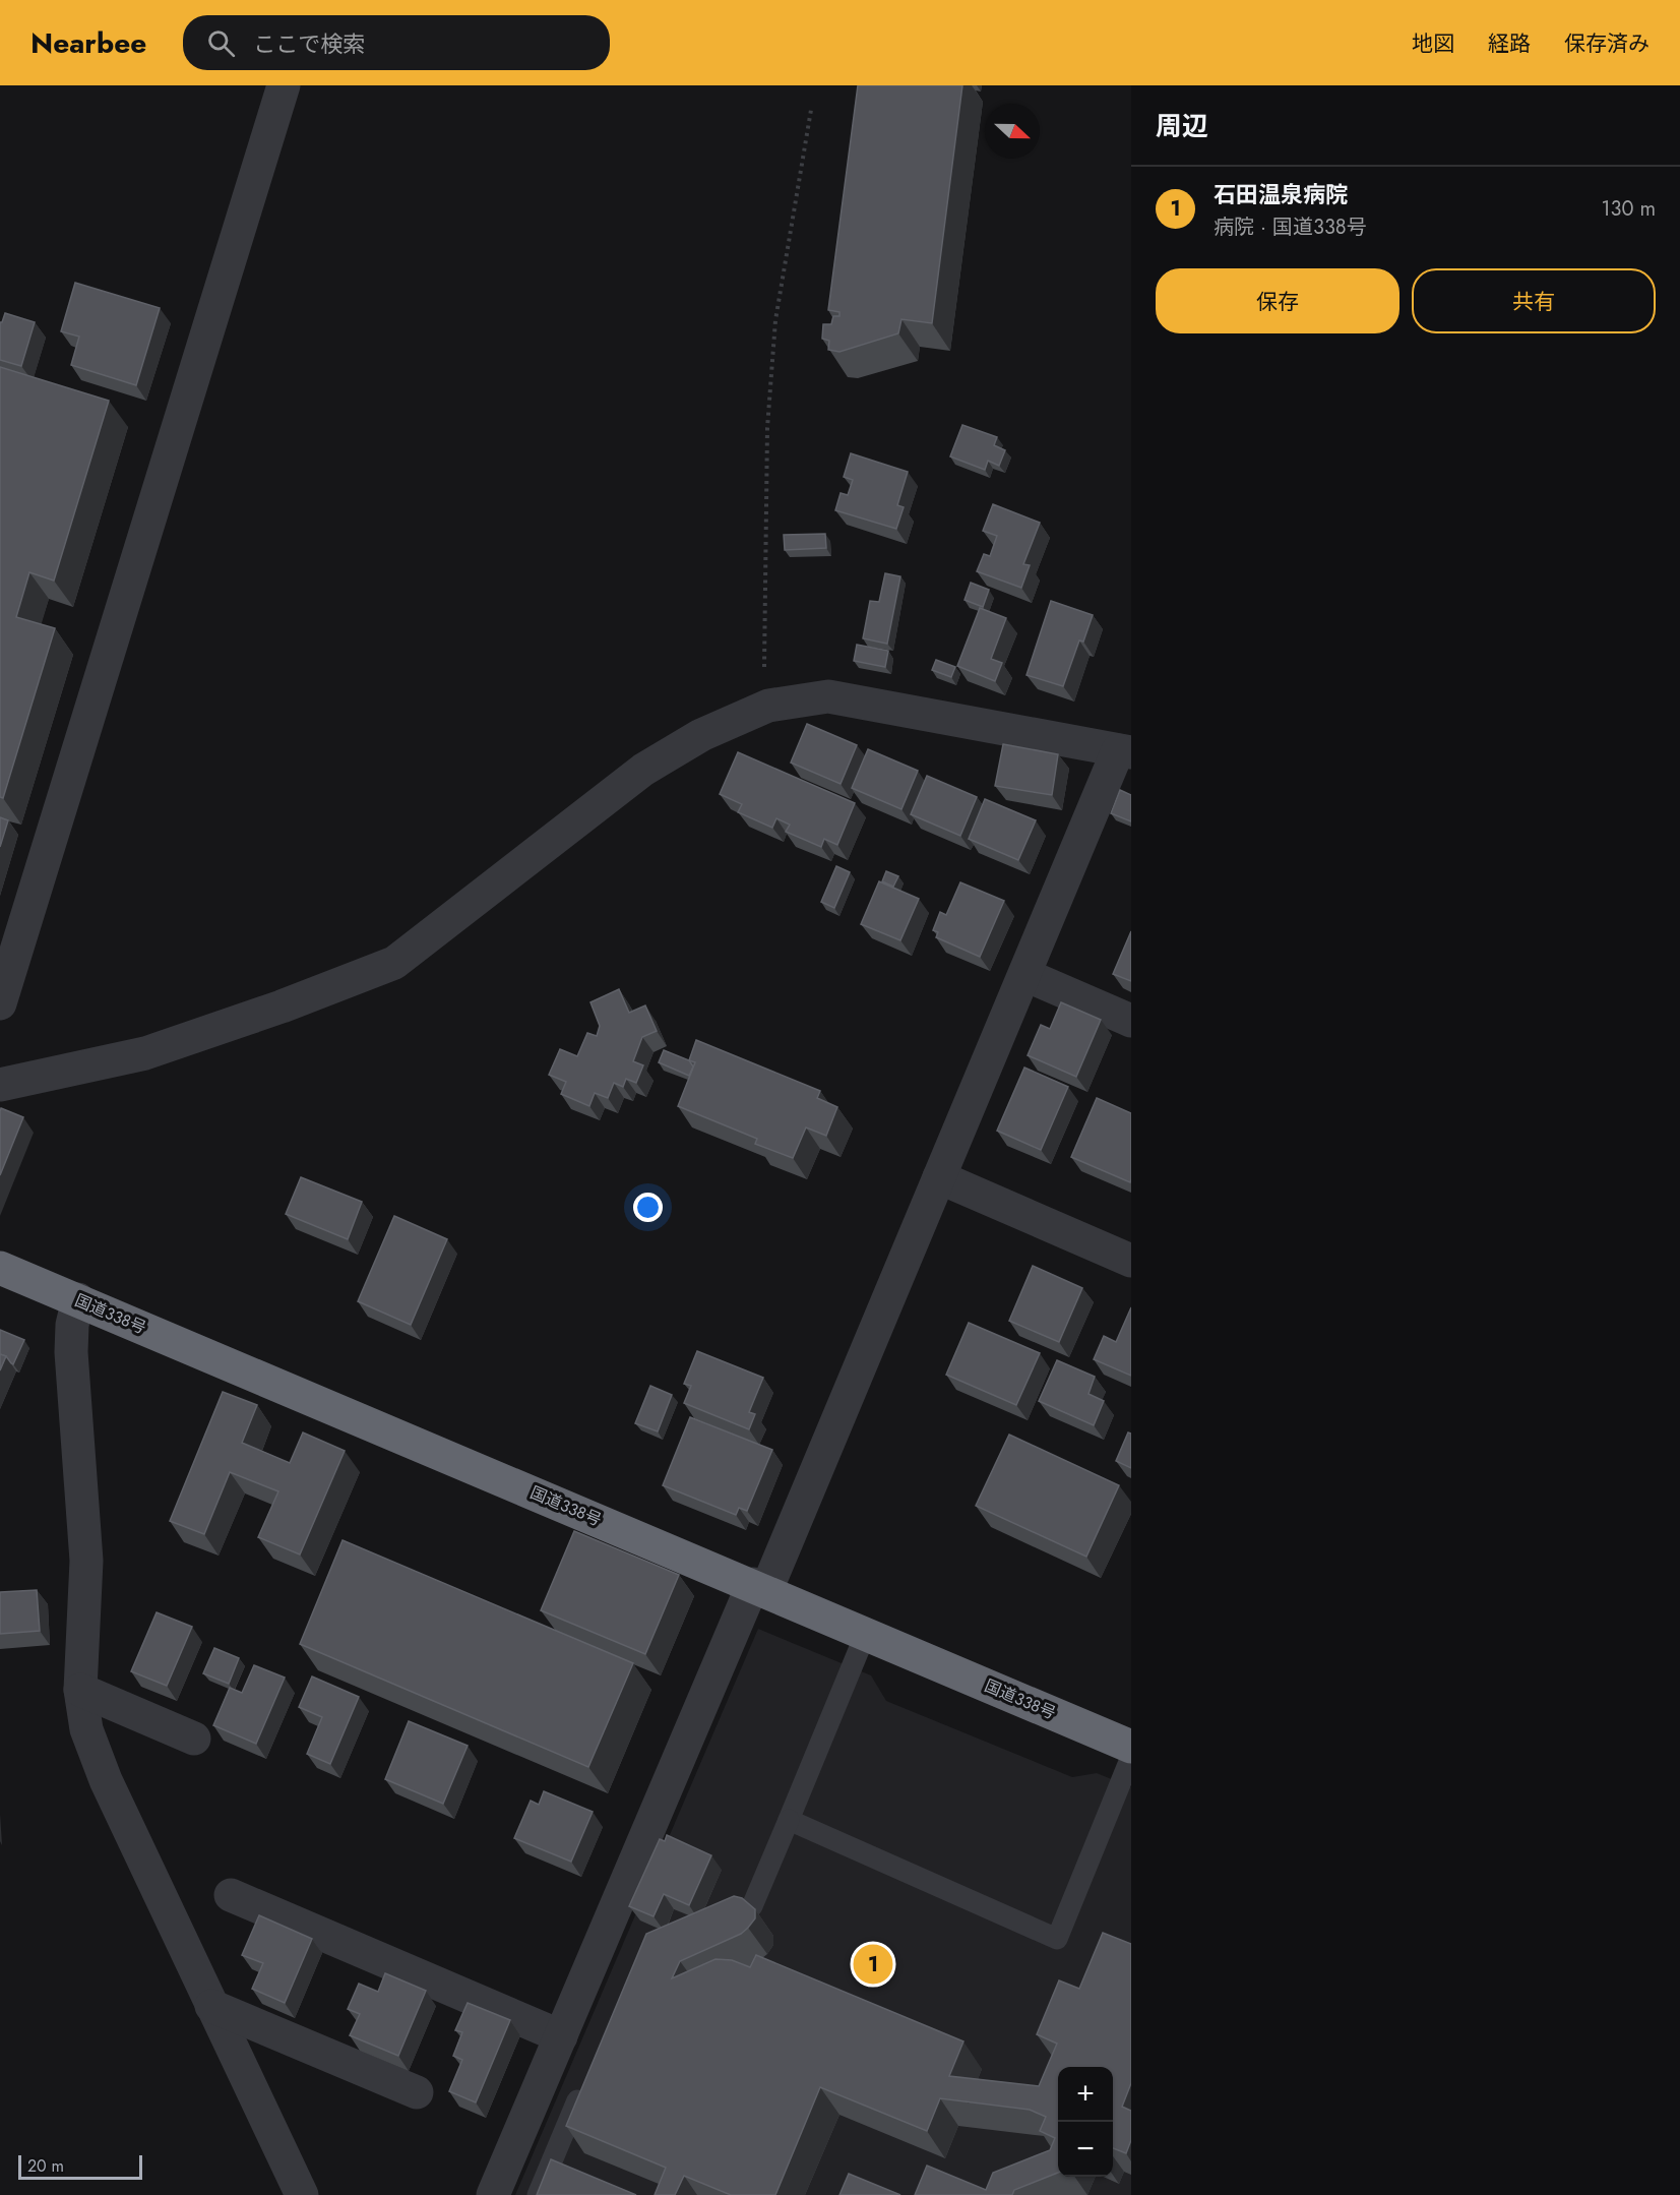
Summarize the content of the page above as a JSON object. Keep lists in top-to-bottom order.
{
  "streets": {
    "highway": ["国道338号"]
  },
  "scale_bar": "20 m",
  "north": "right",
  "page": {
    "header": "Nearbee",
    "search": "ここで検索",
    "nav": ["地図", "経路", "保存済み"],
    "heading": "周辺",
    "list": [
      {
        "mark": "1",
        "name": "石田温泉病院",
        "note": "病院 · 国道338号",
        "value": "130 m"
      }
    ],
    "buttons": ["保存", "共有"],
    "pins": "1",
    "map_buttons": ["+", "−"],
    "scale": "20 m"
  }
}
